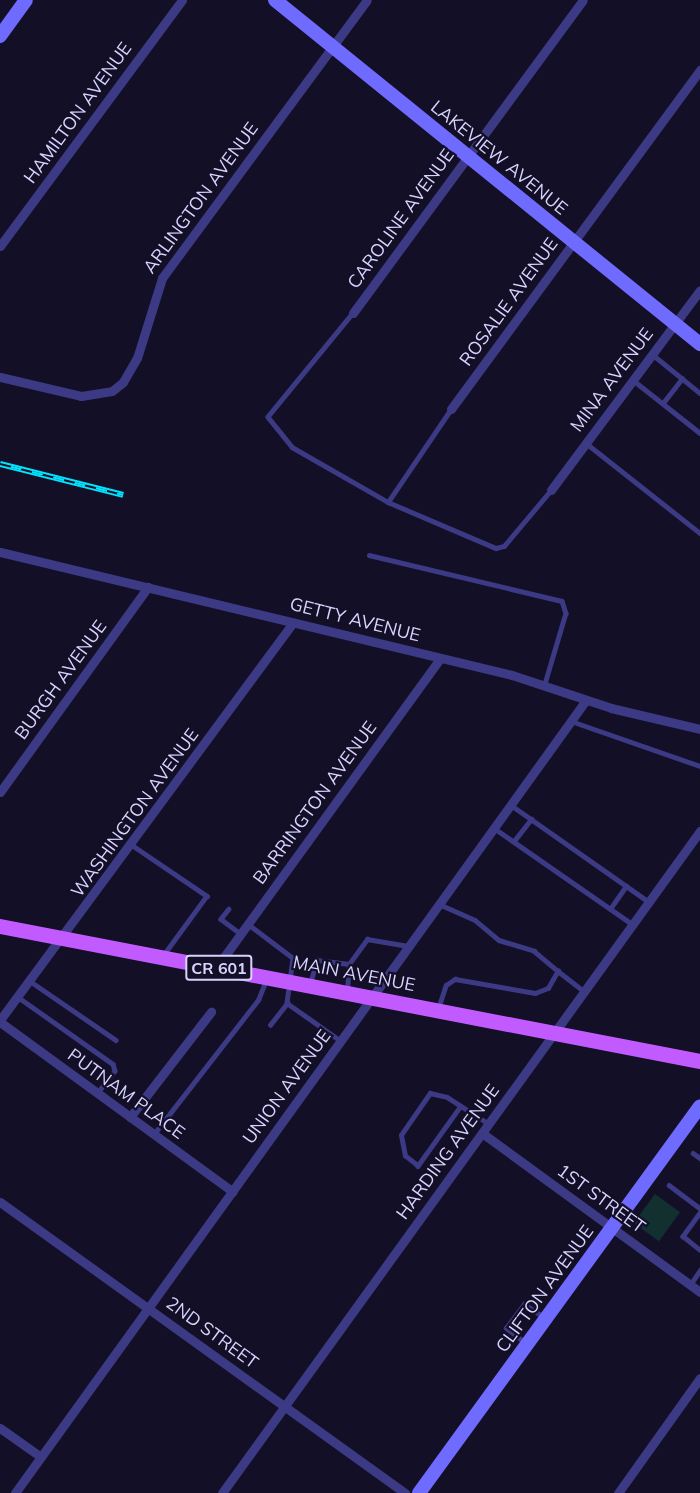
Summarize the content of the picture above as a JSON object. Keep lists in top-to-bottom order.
{
  "streets": {
    "main road": [
      "LAKEVIEW AVENUE",
      "CR 601",
      "MAIN AVENUE",
      "CLIFTON AVENUE"
    ],
    "street": [
      "HAMILTON AVENUE",
      "ARLINGTON AVENUE",
      "CAROLINE AVENUE",
      "ROSALIE AVENUE",
      "MINA AVENUE",
      "GETTY AVENUE",
      "BURGH AVENUE",
      "BARRINGTON AVENUE",
      "WASHINGTON AVENUE",
      "UNION AVENUE",
      "PUTNAM PLACE",
      "HARDING AVENUE",
      "1ST STREET",
      "2ND STREET"
    ]
  },
  "crossings": [
    ["LAKEVIEW AVENUE", "ARLINGTON AVENUE"],
    ["LAKEVIEW AVENUE", "CAROLINE AVENUE"],
    ["LAKEVIEW AVENUE", "ROSALIE AVENUE"],
    ["LAKEVIEW AVENUE", "MINA AVENUE"],
    ["GETTY AVENUE", "BURGH AVENUE"],
    ["GETTY AVENUE", "BARRINGTON AVENUE"],
    ["GETTY AVENUE", "WASHINGTON AVENUE"],
    ["GETTY AVENUE", "UNION AVENUE"],
    ["BARRINGTON AVENUE", "MAIN AVENUE"],
    ["WASHINGTON AVENUE", "MAIN AVENUE"],
    ["WASHINGTON AVENUE", "PUTNAM PLACE"],
    ["MAIN AVENUE", "UNION AVENUE"],
    ["MAIN AVENUE", "HARDING AVENUE"],
    ["UNION AVENUE", "PUTNAM PLACE"],
    ["UNION AVENUE", "2ND STREET"],
    ["HARDING AVENUE", "1ST STREET"],
    ["HARDING AVENUE", "2ND STREET"],
    ["1ST STREET", "CLIFTON AVENUE"]
  ]
}
